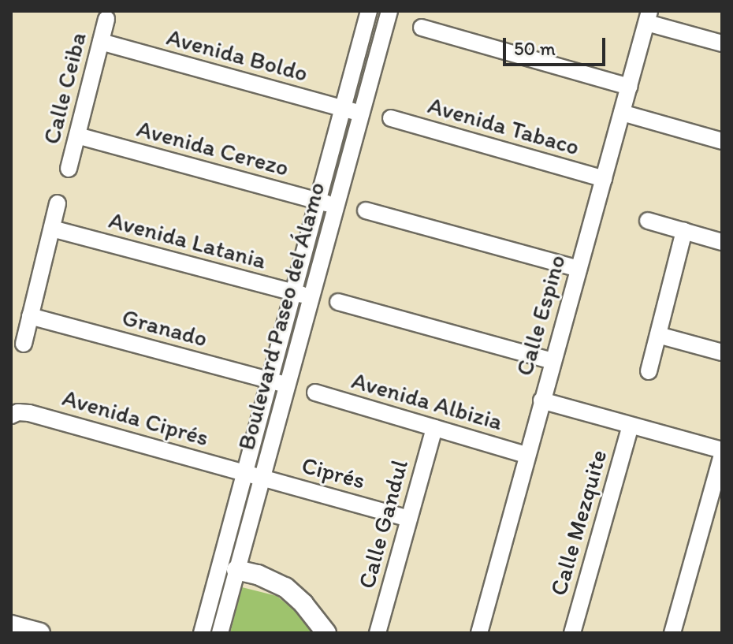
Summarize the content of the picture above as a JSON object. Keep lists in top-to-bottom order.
{
  "streets": {
    "street": [
      "Avenida Boldo",
      "Calle Ceiba",
      "Avenida Tabaco",
      "Avenida Cerezo",
      "Avenida Latania",
      "Calle Espino",
      "Boulevard Paseo del Álamo",
      "Granado",
      "Avenida Albizia",
      "Avenida Ciprés",
      "Ciprés",
      "Calle Mezquite",
      "Calle Gandul"
    ]
  },
  "crossings": [
    ["Avenida Boldo", "Calle Ceiba"],
    ["Avenida Boldo", "Boulevard Paseo del Álamo"],
    ["Calle Ceiba", "Avenida Cerezo"],
    ["Avenida Tabaco", "Calle Espino"],
    ["Avenida Cerezo", "Boulevard Paseo del Álamo"],
    ["Avenida Latania", "Boulevard Paseo del Álamo"],
    ["Calle Espino", "Avenida Albizia"],
    ["Boulevard Paseo del Álamo", "Granado"],
    ["Boulevard Paseo del Álamo", "Avenida Ciprés"],
    ["Boulevard Paseo del Álamo", "Ciprés"],
    ["Avenida Albizia", "Calle Gandul"],
    ["Avenida Ciprés", "Ciprés"],
    ["Ciprés", "Calle Gandul"]
  ],
  "scale_bar": "50 m"
}
